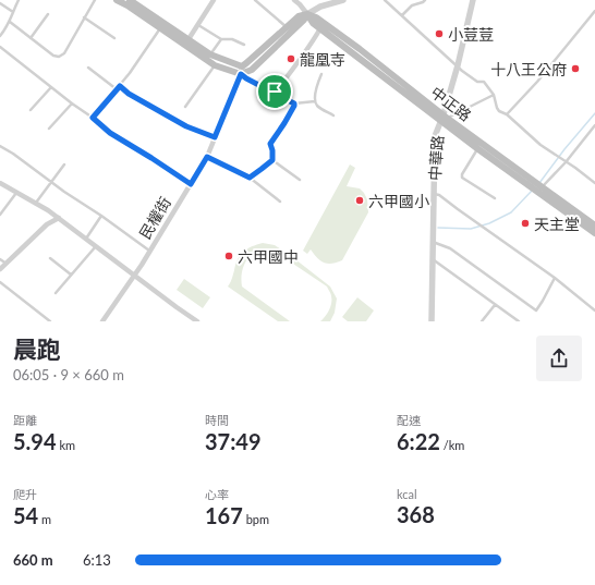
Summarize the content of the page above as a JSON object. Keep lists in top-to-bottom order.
{
  "streets": {
    "main road": ["中正路", "民權街"],
    "street": ["中華路"]
  },
  "crossings": [
    ["中正路", "中華路"],
    ["中正路", "民權街"]
  ],
  "places": [
    "小荳荳",
    "龍凰寺",
    "十八王公府",
    "六甲國小",
    "天主堂",
    "六甲國中"
  ],
  "page": {
    "heading": ["晨跑", "06:05 · 9 × 660 m"],
    "stats": [
      ["距離", "5.94 km"],
      ["時間", "37:49"],
      ["配速", "6:22 /km"],
      ["爬升", "54 m"],
      ["心率", "167 bpm"],
      ["kcal", "368"]
    ],
    "list": [
      {
        "name": "660 m",
        "note": "6:13"
      }
    ]
  }
}
